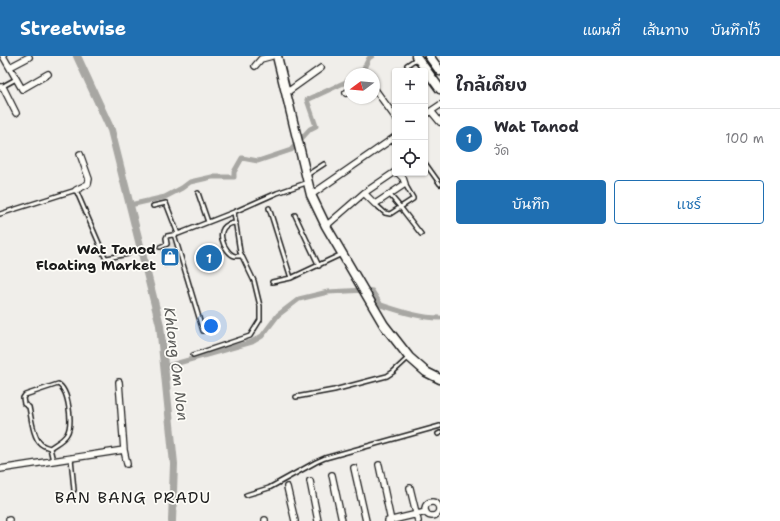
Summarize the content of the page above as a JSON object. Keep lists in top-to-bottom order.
{
  "districts": ["BAN BANG PRADU"],
  "water": ["Khlong Om Non"],
  "places": {
    "shop": ["Wat Tanod Floating Market"]
  },
  "north": "left",
  "page": {
    "header": "Streetwise",
    "nav": ["แผนที่", "เส้นทาง", "บันทึกไว้"],
    "heading": "ใกล้เคียง",
    "map_buttons": ["+", "−"],
    "list": [
      {
        "mark": "1",
        "name": "Wat Tanod",
        "note": "วัด",
        "value": "100 m"
      }
    ],
    "buttons": ["บันทึก", "แชร์"],
    "pins": "1"
  }
}
